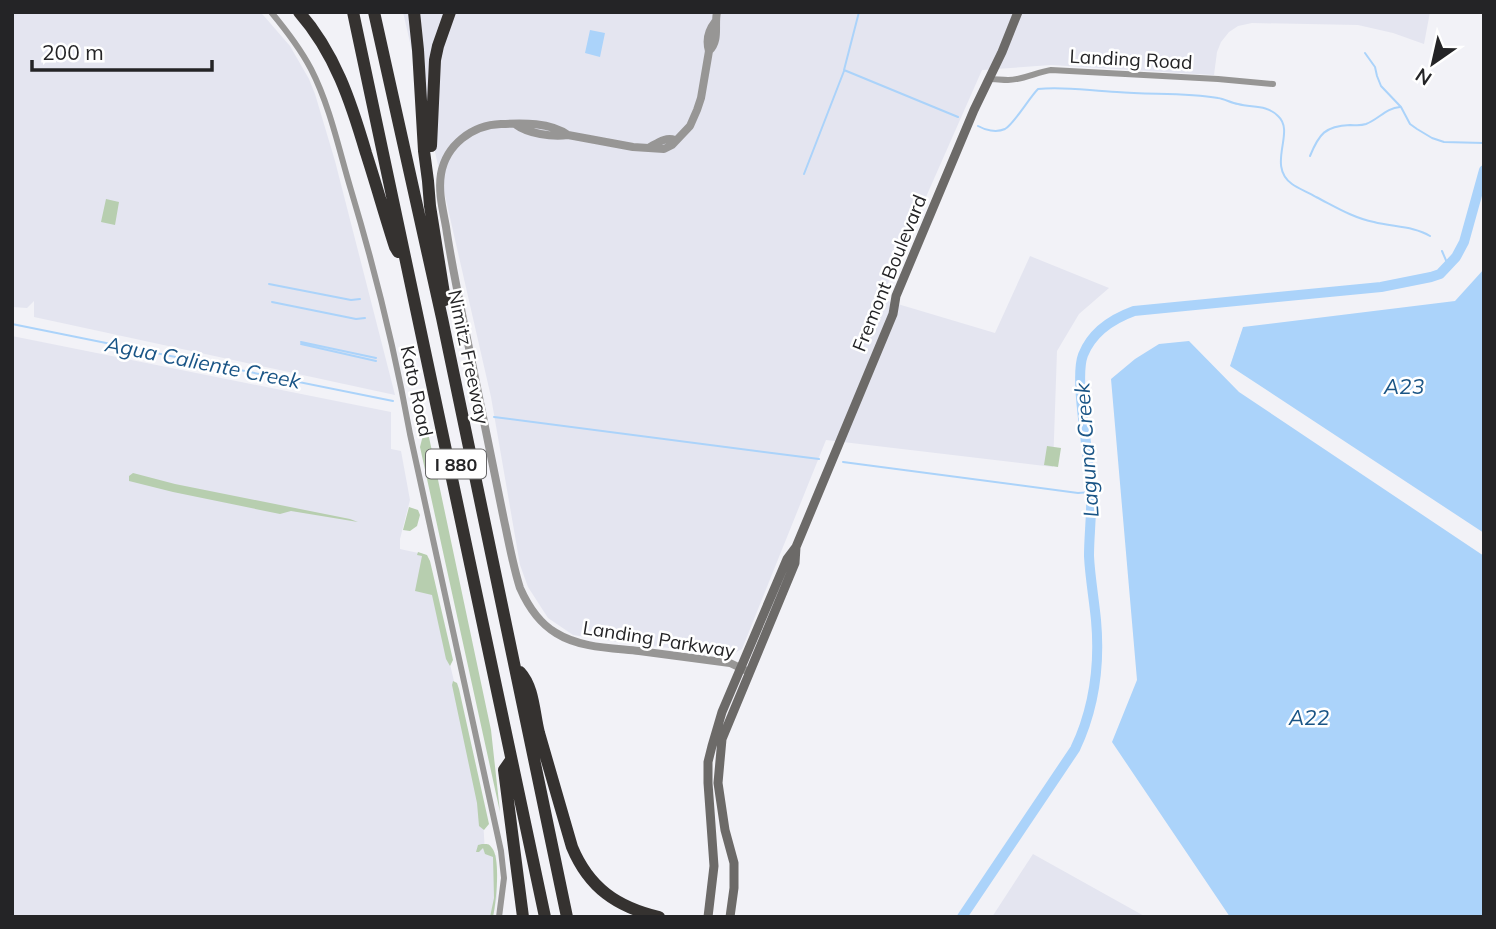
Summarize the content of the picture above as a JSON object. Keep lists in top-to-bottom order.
{
  "streets": {
    "highway": ["Nimitz Freeway", "I 880"],
    "main road": ["Fremont Boulevard"],
    "street": ["Landing Road", "Kato Road", "Landing Parkway"]
  },
  "crossings": [
    ["Landing Road", "Fremont Boulevard"],
    ["Fremont Boulevard", "Landing Parkway"]
  ],
  "water": [
    "Agua Caliente Creek",
    "A23",
    "Laguna Creek",
    "A22"
  ],
  "scale_bar": "200 m",
  "north": "bottom left"
}
